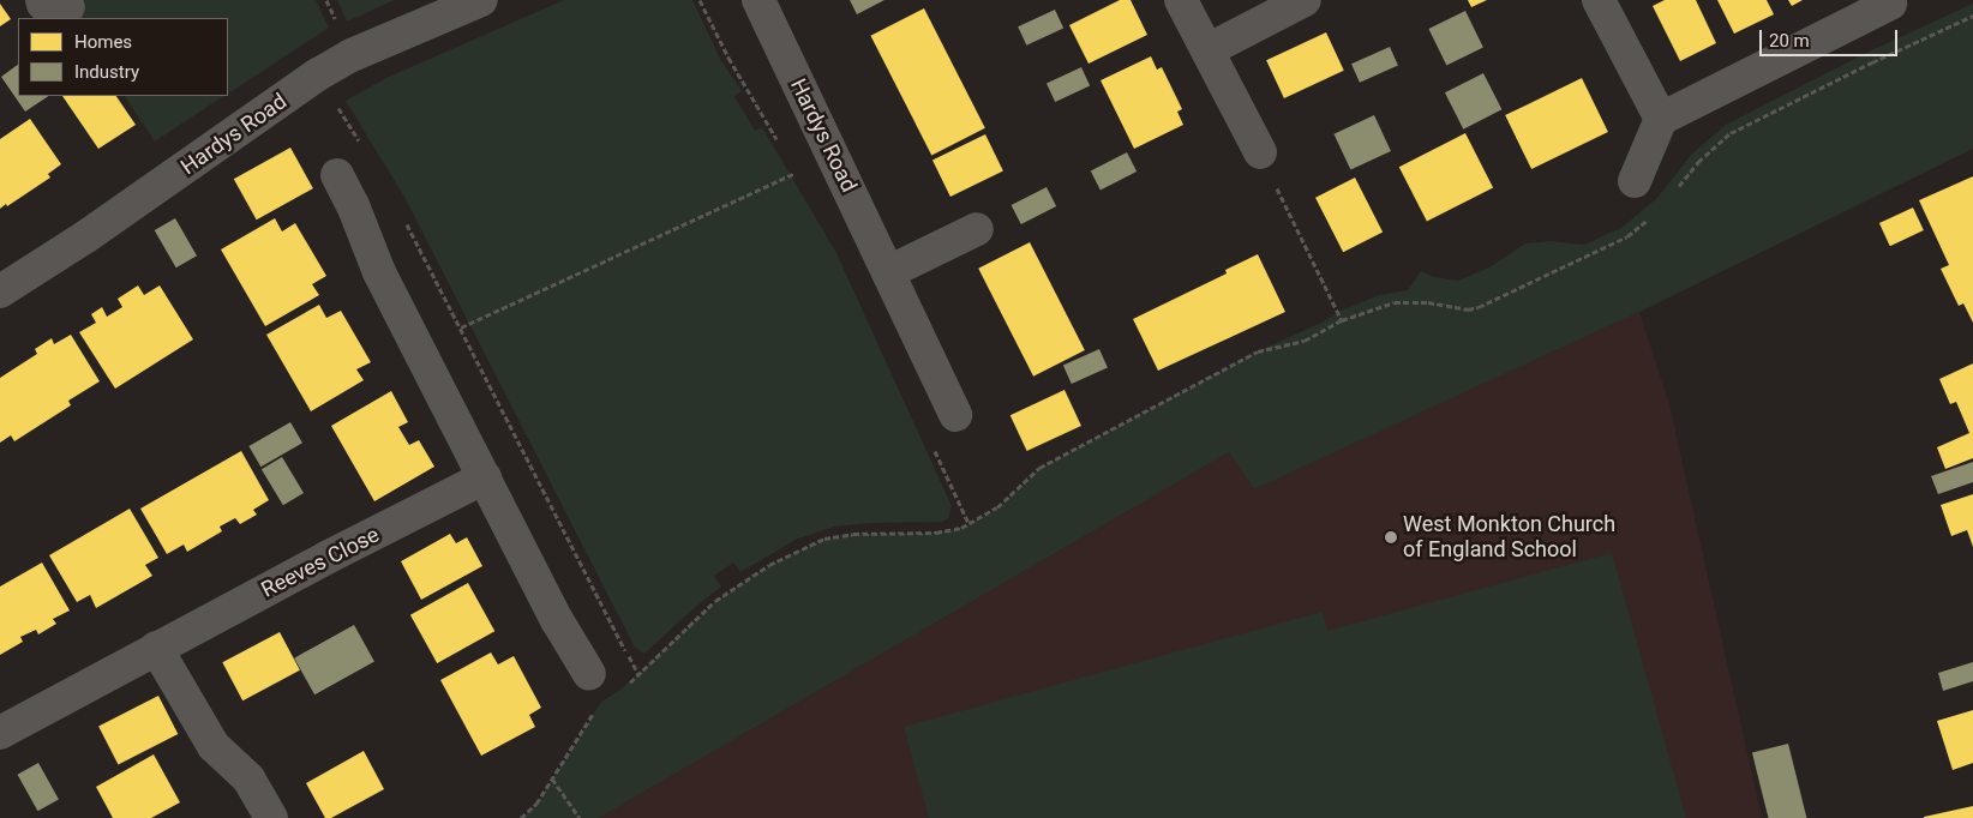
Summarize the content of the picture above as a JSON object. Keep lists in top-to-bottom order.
{
  "streets": {
    "street": ["Hardys Road", "Reeves Close"]
  },
  "places": ["West Monkton Church of England School"],
  "legend": ["Homes", "Industry"],
  "scale_bar": "20 m"
}
